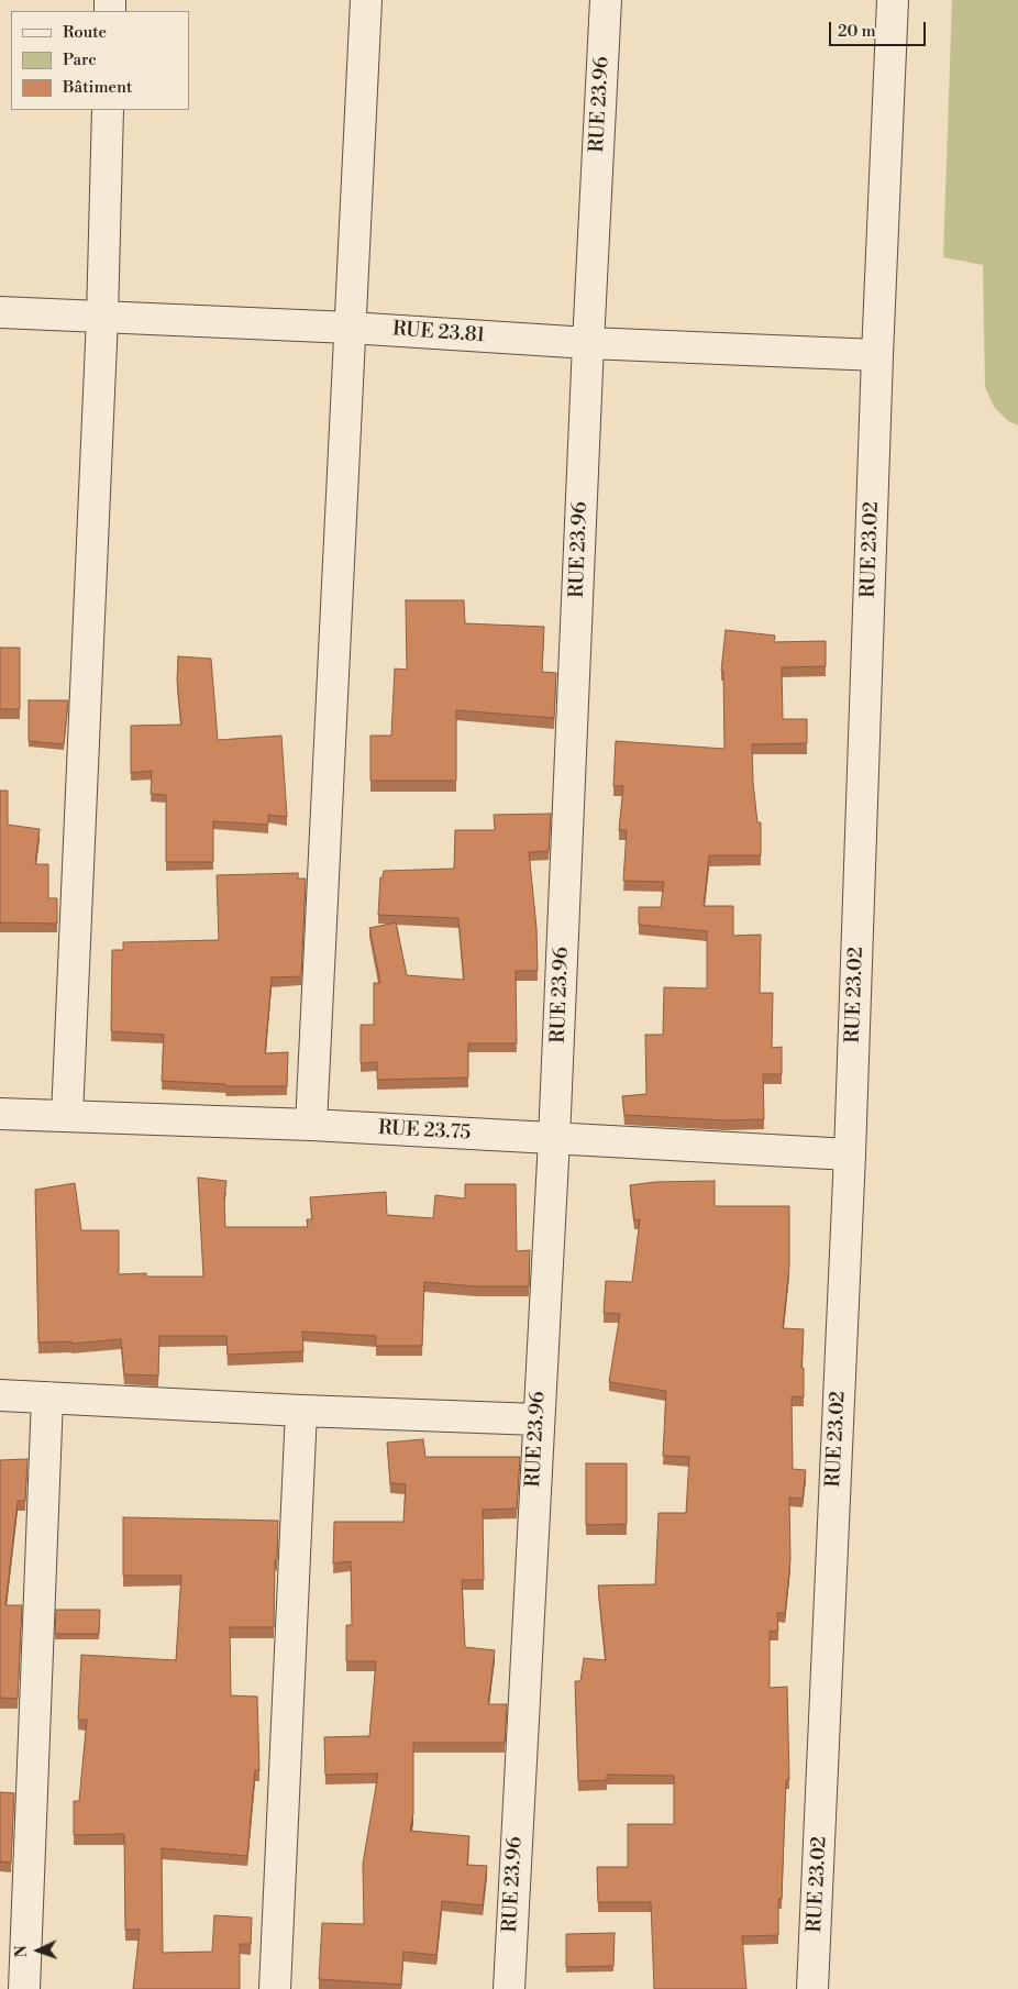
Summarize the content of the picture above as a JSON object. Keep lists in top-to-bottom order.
{
  "streets": {
    "street": [
      "RUE 23.96",
      "RUE 23.81",
      "RUE 23.02",
      "RUE 23.75"
    ]
  },
  "crossings": [
    ["RUE 23.96", "RUE 23.81"],
    ["RUE 23.96", "RUE 23.75"],
    ["RUE 23.81", "RUE 23.02"],
    ["RUE 23.02", "RUE 23.75"]
  ],
  "legend": ["Route", "Parc", "Bâtiment"],
  "scale_bar": "20 m",
  "north": "left"
}
